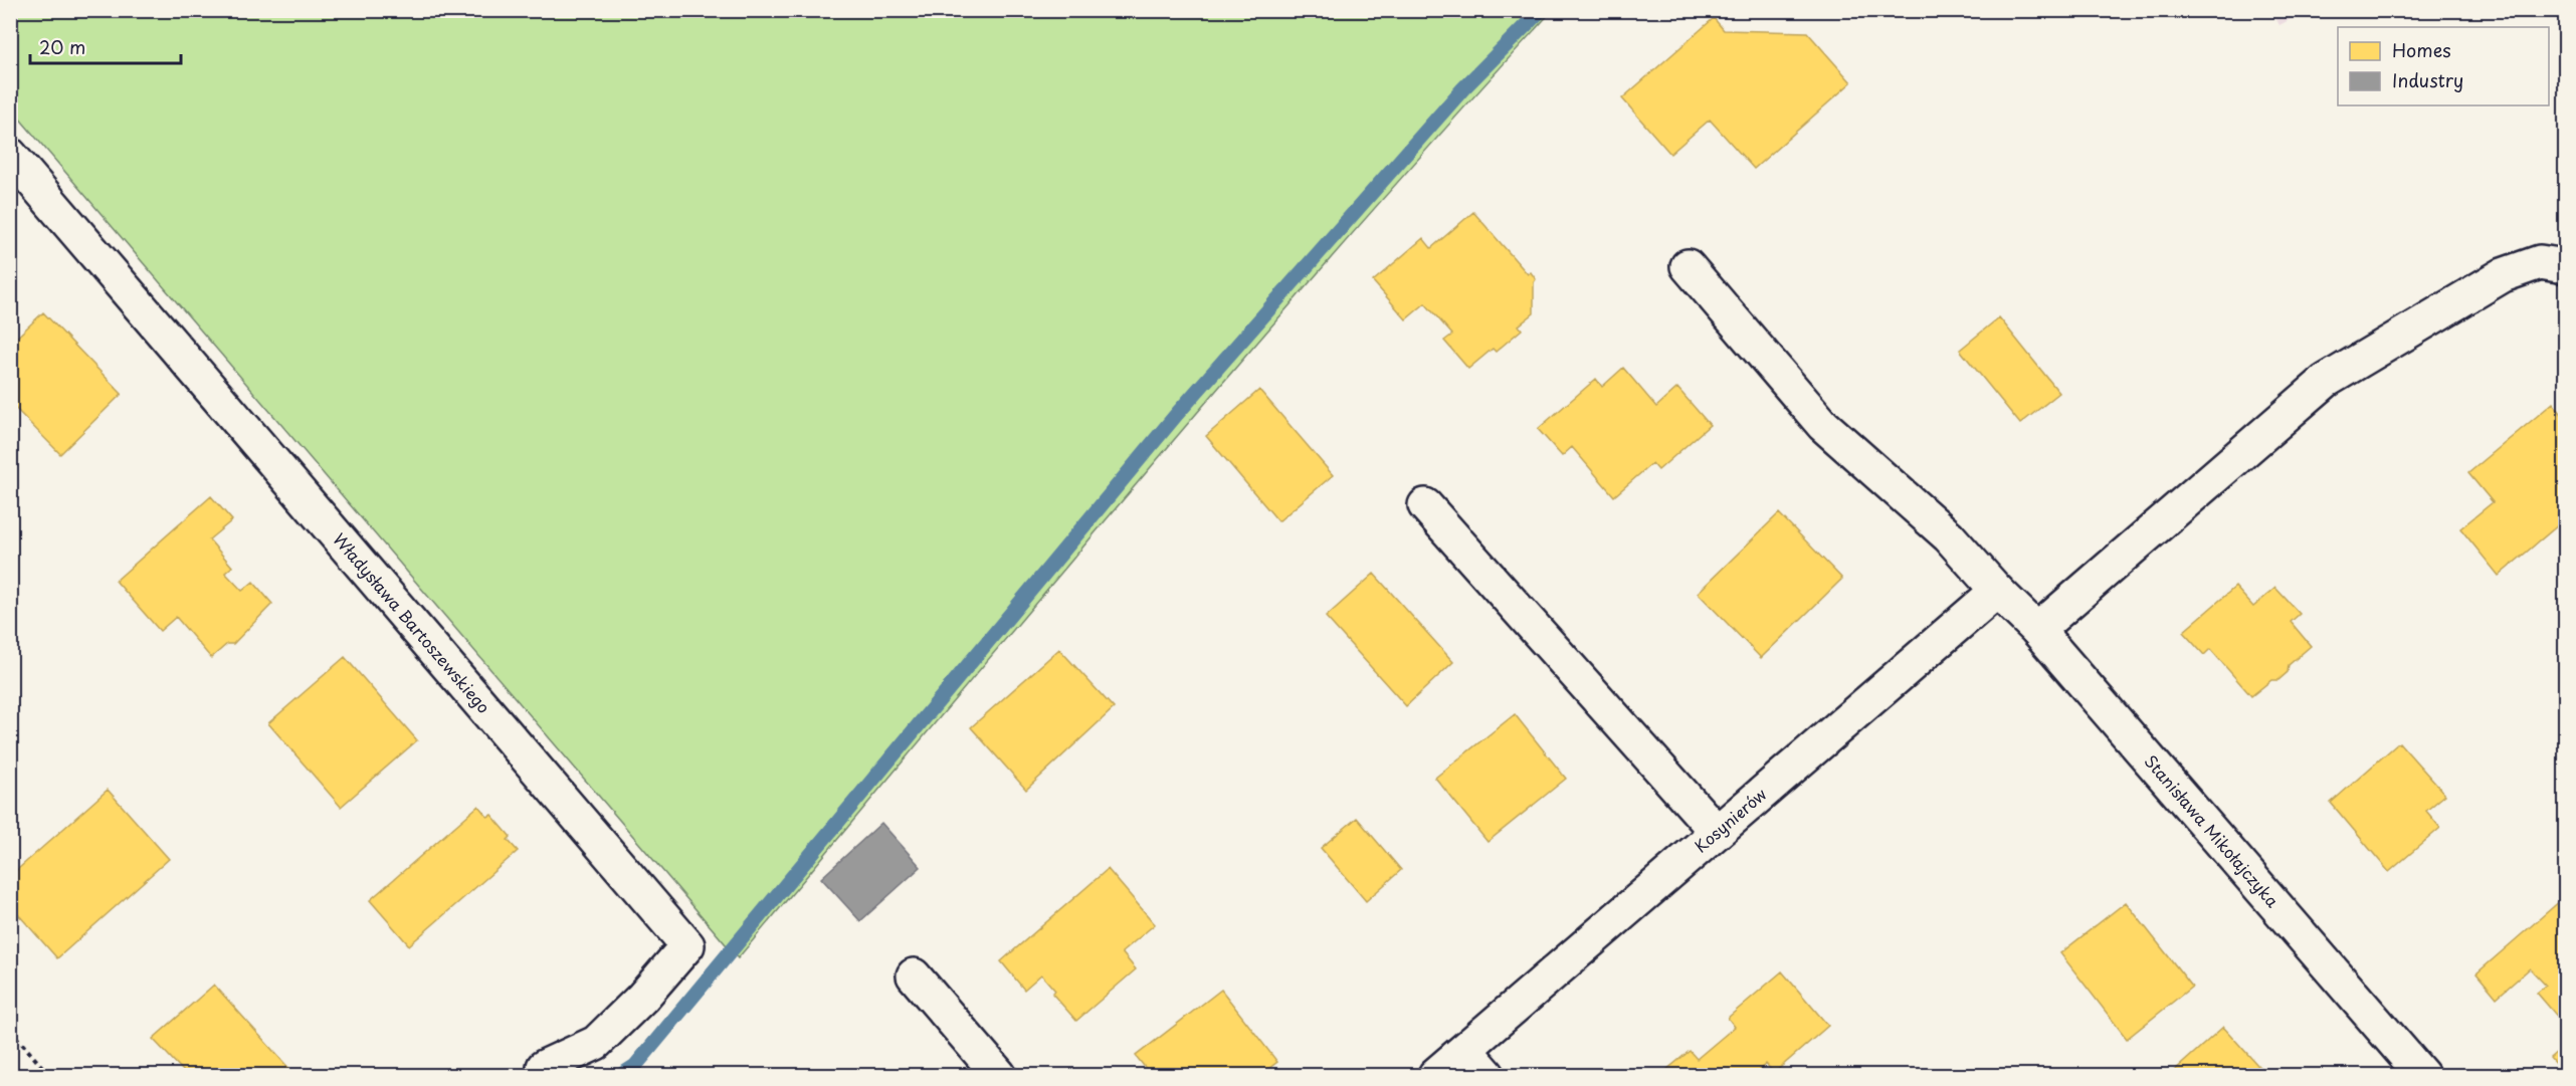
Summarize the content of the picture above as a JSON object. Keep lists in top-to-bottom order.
{
  "streets": {
    "street": ["Władysława Bartoszewskiego", "Kosynierów", "Stanisława Mikołajczyka"]
  },
  "crossings": [
    ["Kosynierów", "Stanisława Mikołajczyka"]
  ],
  "legend": ["Homes", "Industry"],
  "scale_bar": "20 m"
}
